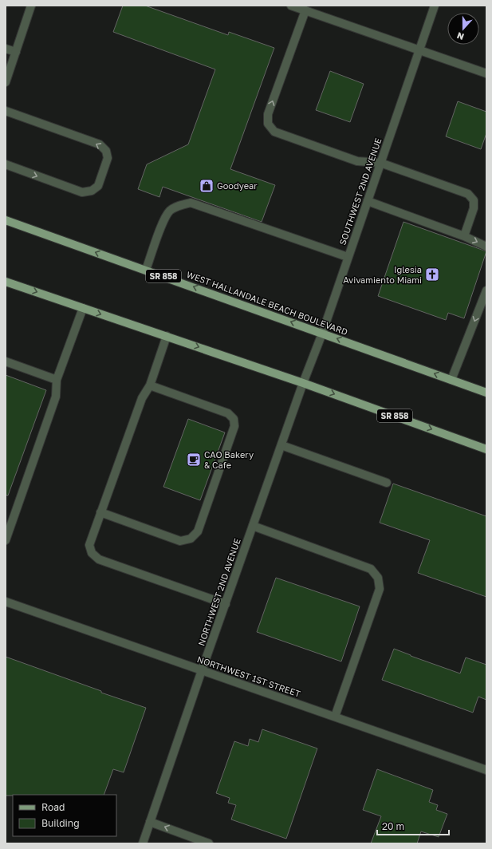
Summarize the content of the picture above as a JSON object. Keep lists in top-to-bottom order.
{
  "streets": {
    "main road": ["SR 858", "WEST HALLANDALE BEACH BOULEVARD"],
    "street": ["SOUTHWEST 2ND AVENUE", "NORTHWEST 2ND AVENUE", "NORTHWEST 1ST STREET"]
  },
  "crossings": [
    ["SOUTHWEST 2ND AVENUE", "SR 858"],
    ["SOUTHWEST 2ND AVENUE", "WEST HALLANDALE BEACH BOULEVARD"],
    ["SOUTHWEST 2ND AVENUE", "NORTHWEST 2ND AVENUE"],
    ["SR 858", "NORTHWEST 2ND AVENUE"],
    ["NORTHWEST 2ND AVENUE", "NORTHWEST 1ST STREET"]
  ],
  "places": {
    "shop": ["Goodyear"],
    "church": ["Iglesia Avivamiento Miami"],
    "cafe": ["CAO Bakery & Cafe"]
  },
  "legend": ["Road", "Building"],
  "scale_bar": "20 m",
  "north": "bottom"
}
